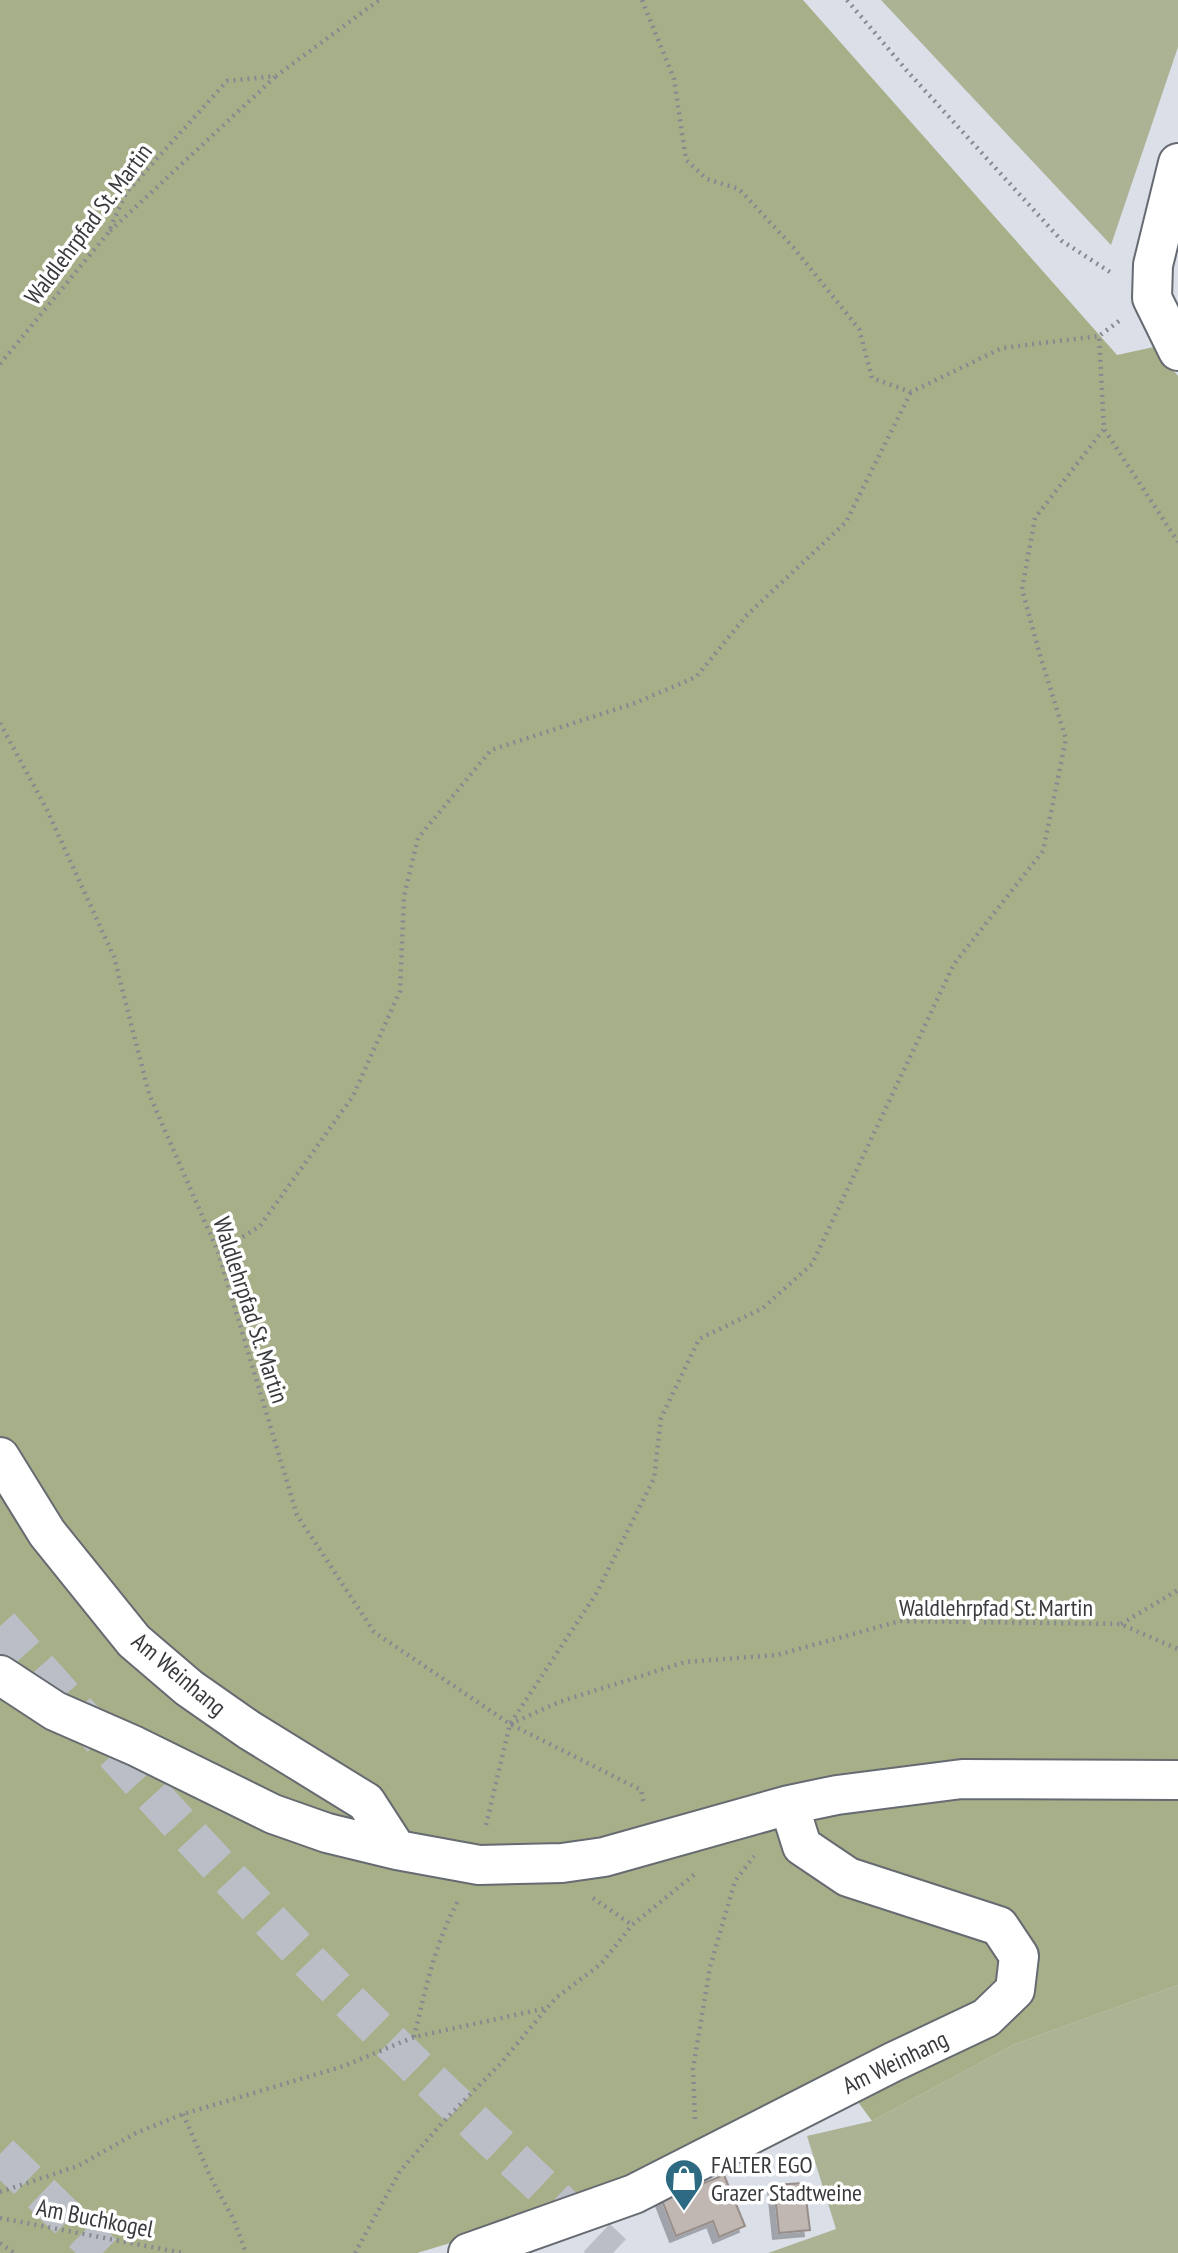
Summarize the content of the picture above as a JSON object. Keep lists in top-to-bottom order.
{
  "streets": {
    "street": ["Am Weinhang"],
    "path": ["Waldlehrpfad St. Martin", "Am Buchkogel"]
  },
  "places": {
    "shop": ["FALTER EGO Grazer Stadtweine"]
  }
}
